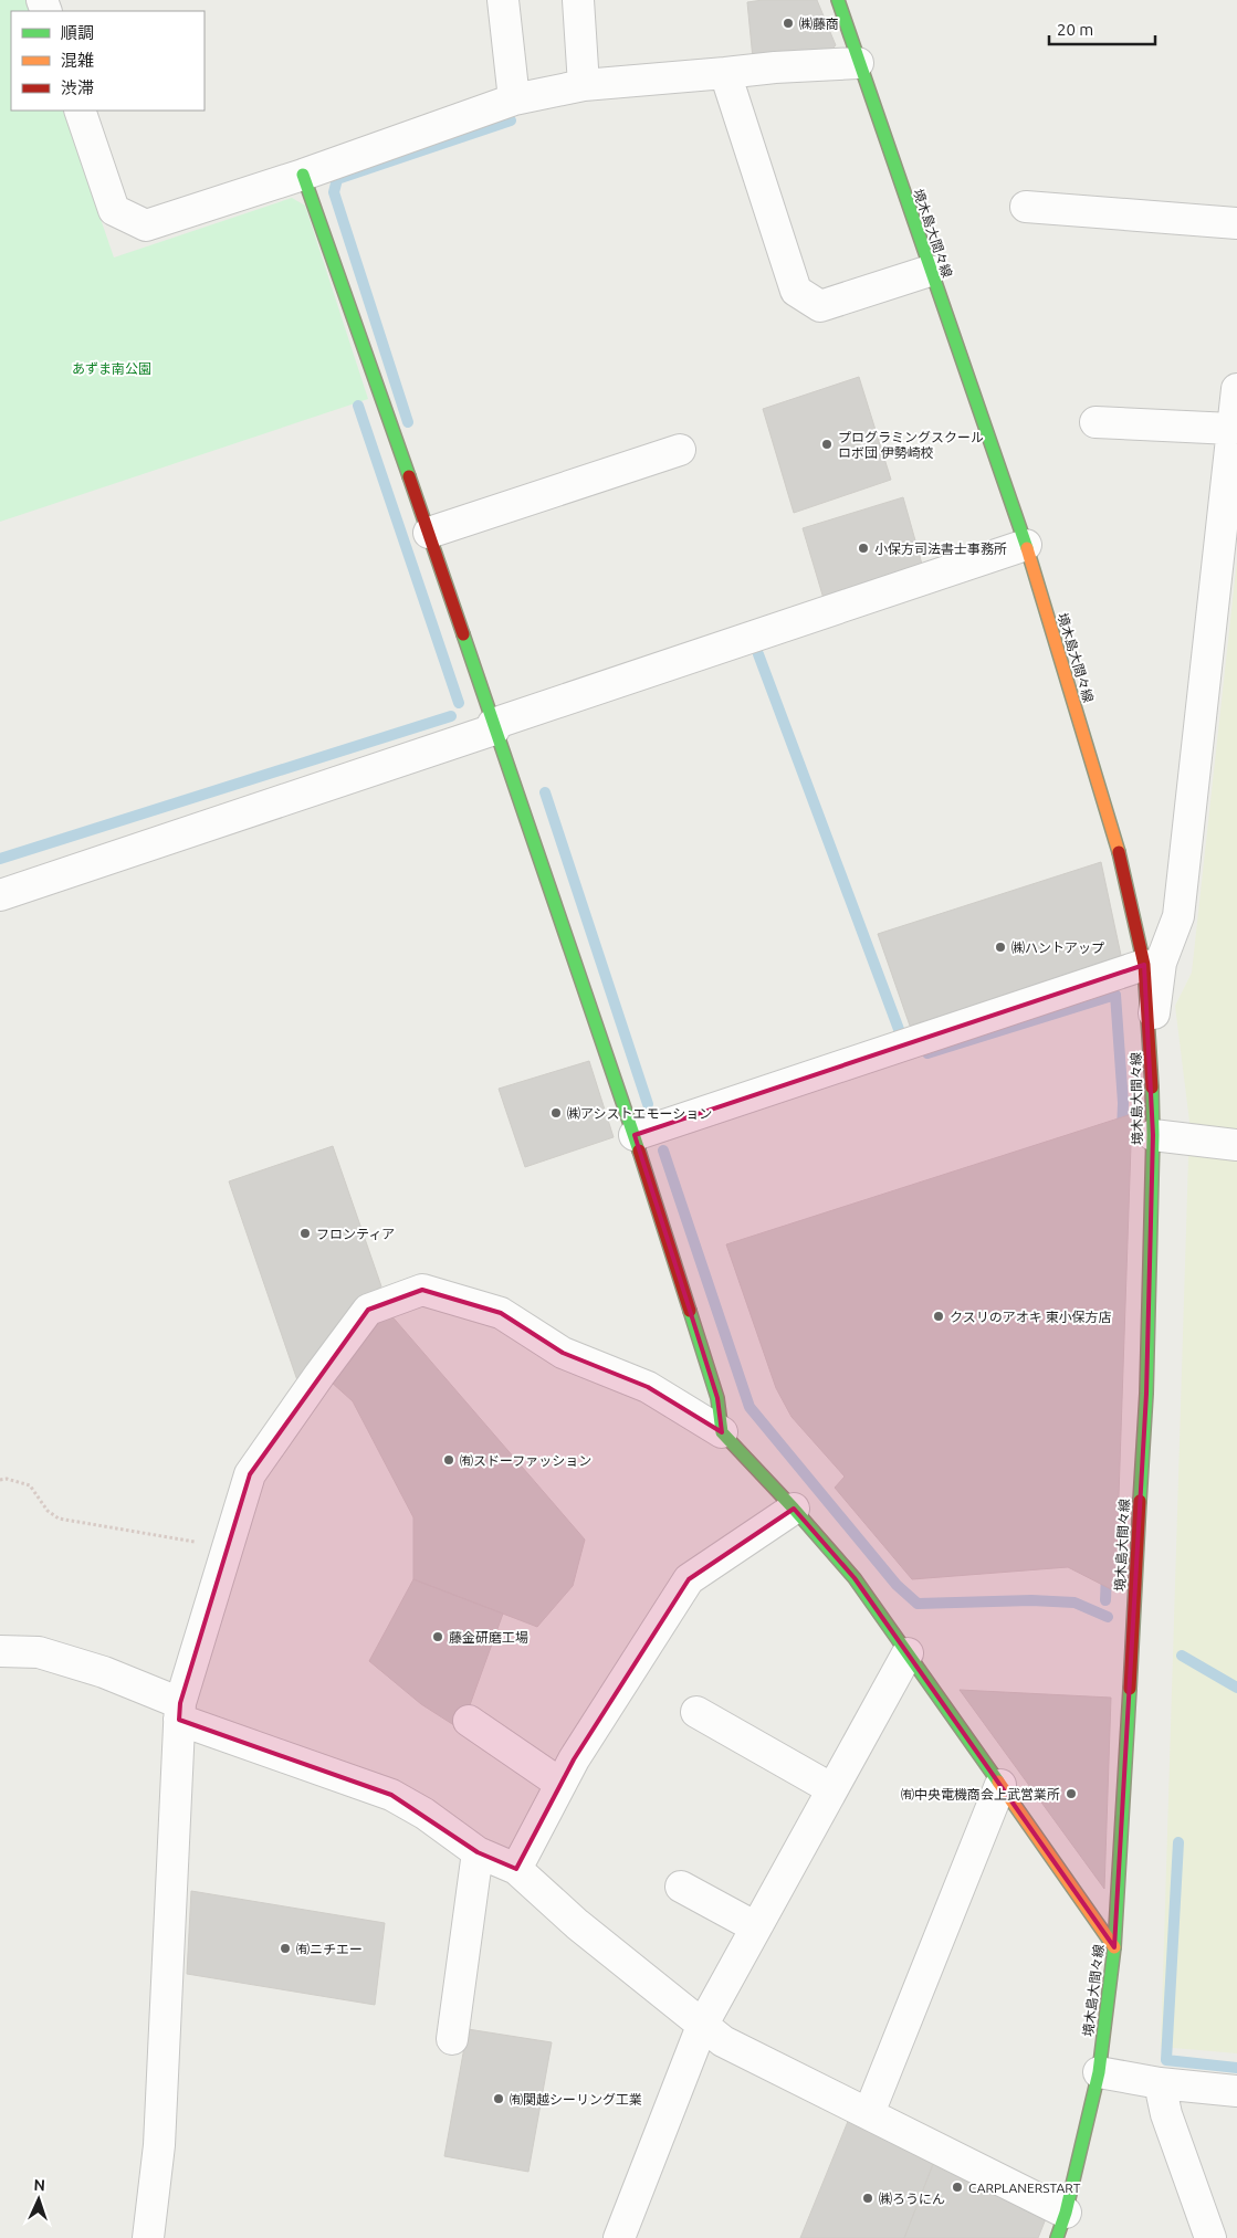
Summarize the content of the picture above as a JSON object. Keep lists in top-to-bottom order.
{
  "streets": {
    "main road": ["境木島大間々線"]
  },
  "parks": ["あずま南公園"],
  "places": [
    "㈱藤商",
    "プログラミングスクール ロボ団 伊勢崎校",
    "小保方司法書士事務所",
    "㈱ハントアップ",
    "㈱アシストエモーション",
    "フロンティア",
    "クスリのアオキ 東小保方店",
    "㈲スドーファッション",
    "藤金研磨工場",
    "㈲中央電機商会上武営業所",
    "㈲ニチエー",
    "㈲関越シーリング工業",
    "CARPLANERSTART",
    "㈱ろうにん"
  ],
  "legend": ["順調", "混雑", "渋滞"],
  "scale_bar": "20 m",
  "north": "top"
}
